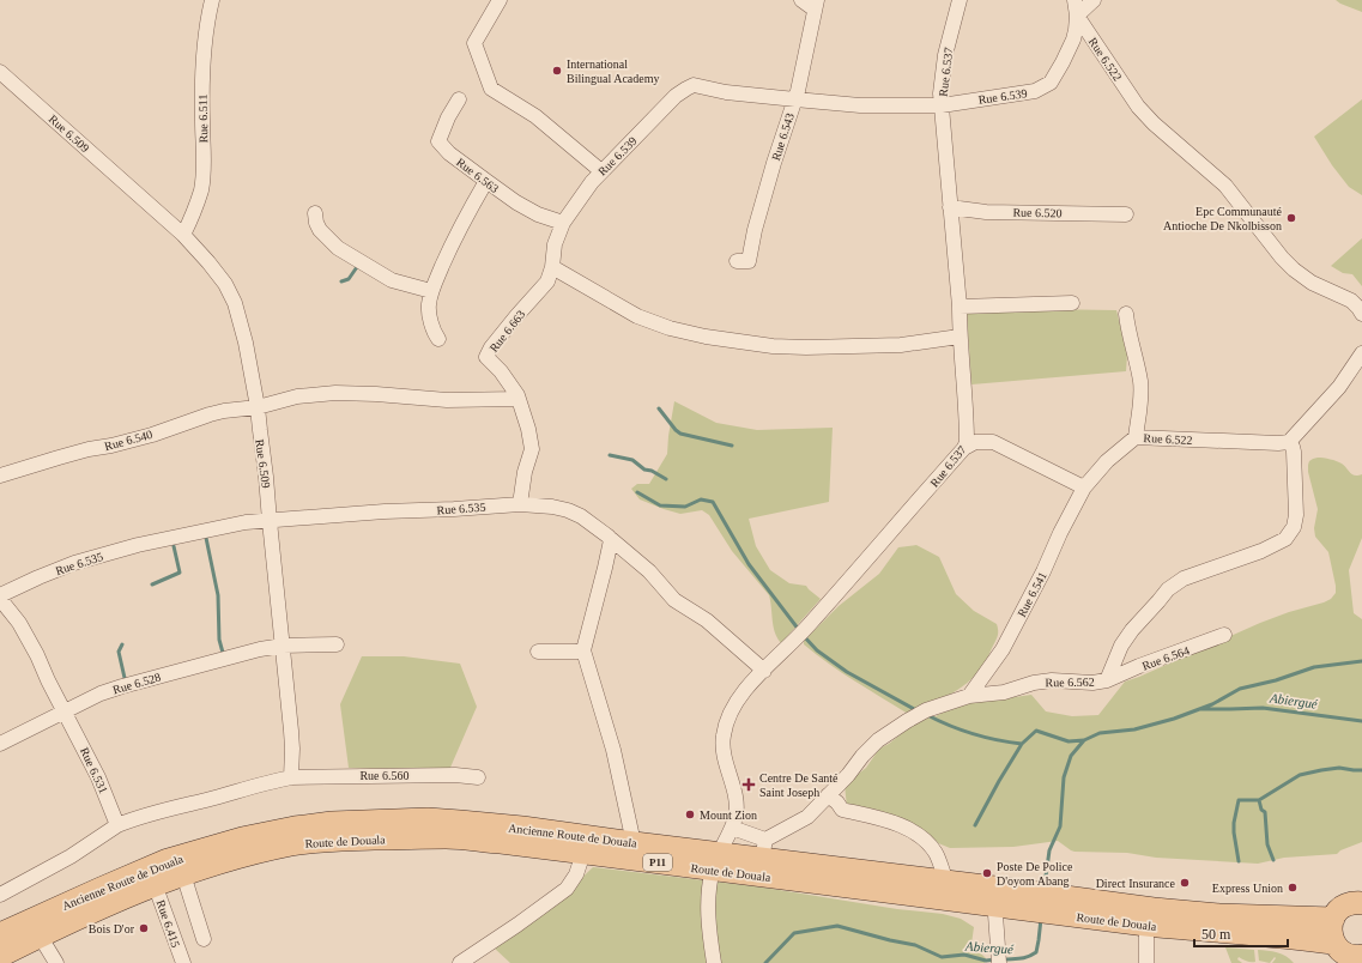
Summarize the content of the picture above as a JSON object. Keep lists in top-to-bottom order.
{
  "streets": {
    "main road": ["Ancienne Route de Douala", "Route de Douala", "P11"],
    "street": [
      "Rue 6.522",
      "Rue 6.537",
      "Rue 6.539",
      "Rue 6.511",
      "Rue 6.509",
      "Rue 6.543",
      "Rue 6.563",
      "Rue 6.520",
      "Rue 6.663",
      "Rue 6.540",
      "Rue 6.535",
      "Rue 6.541",
      "Rue 6.564",
      "Rue 6.562",
      "Rue 6.528",
      "Rue 6.531",
      "Rue 6.560",
      "Rue 6.415"
    ]
  },
  "crossings": [
    ["Rue 6.522", "Rue 6.539"],
    ["Rue 6.522", "Rue 6.541"],
    ["Rue 6.522", "Rue 6.562"],
    ["Rue 6.537", "Rue 6.539"],
    ["Rue 6.537", "Rue 6.520"],
    ["Rue 6.537", "Rue 6.535"],
    ["Rue 6.537", "Ancienne Route de Douala"],
    ["Rue 6.537", "Route de Douala"],
    ["Rue 6.539", "Rue 6.543"],
    ["Rue 6.539", "Rue 6.563"],
    ["Rue 6.539", "Rue 6.663"],
    ["Rue 6.511", "Rue 6.509"],
    ["Rue 6.509", "Rue 6.540"],
    ["Rue 6.509", "Rue 6.535"],
    ["Rue 6.509", "Rue 6.528"],
    ["Rue 6.509", "Rue 6.560"],
    ["Rue 6.663", "Rue 6.540"],
    ["Rue 6.663", "Rue 6.535"],
    ["Rue 6.535", "Rue 6.531"],
    ["Rue 6.541", "Rue 6.562"],
    ["Rue 6.564", "Rue 6.562"],
    ["Rue 6.562", "Ancienne Route de Douala"],
    ["Rue 6.528", "Rue 6.531"],
    ["Ancienne Route de Douala", "Route de Douala"],
    ["Route de Douala", "Rue 6.415"]
  ],
  "water": ["Abiergué"],
  "places": {
    "other": [
      "International Bilingual Academy",
      "Epc Communauté Antioche De Nkolbisson",
      "Mount Zion",
      "Poste De Police D'oyom Abang",
      "Direct Insurance",
      "Express Union",
      "Bois D'or"
    ],
    "health": ["Centre De Santé Saint Joseph"]
  },
  "scale_bar": "50 m"
}
